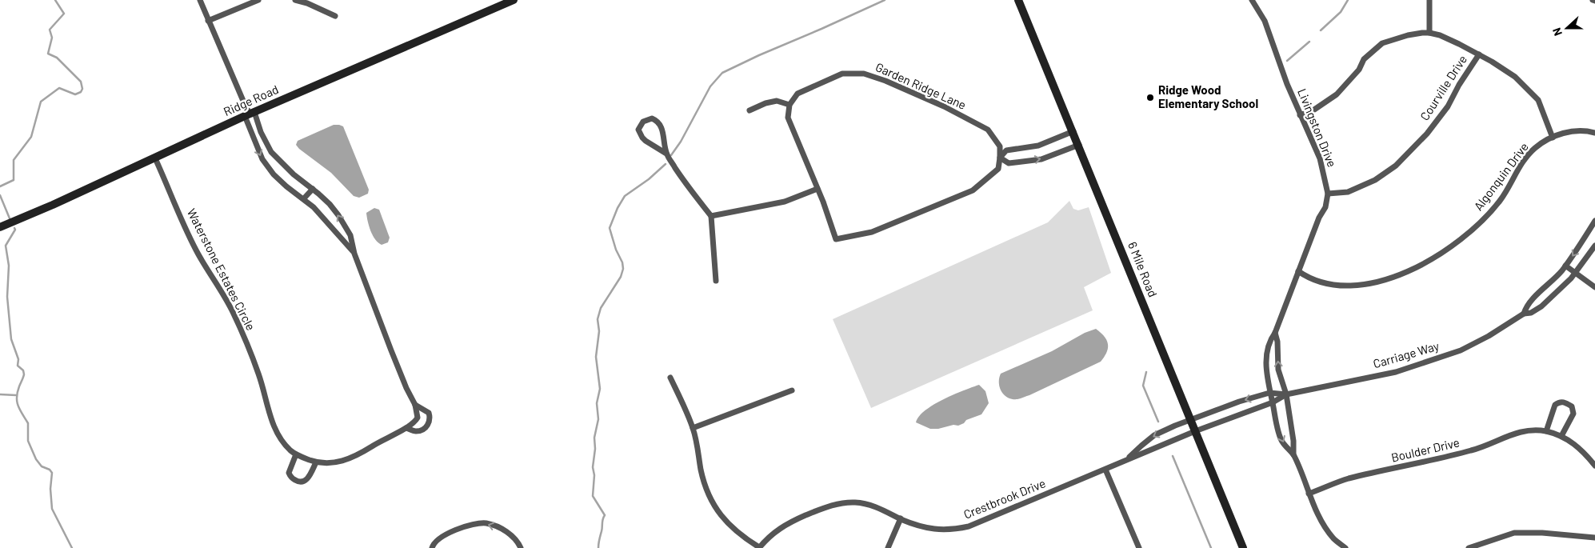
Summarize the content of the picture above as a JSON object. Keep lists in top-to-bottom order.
{
  "streets": {
    "street": [
      "Garden Ridge Lane",
      "Courville Drive",
      "Ridge Road",
      "Livingston Drive",
      "Algonquin Drive",
      "Waterstone Estates Circle",
      "6 Mile Road",
      "Carriage Way",
      "Boulder Drive",
      "Crestbrook Drive"
    ]
  },
  "crossings": [
    ["Courville Drive", "Livingston Drive"],
    ["Ridge Road", "Waterstone Estates Circle"],
    ["6 Mile Road", "Carriage Way"],
    ["6 Mile Road", "Crestbrook Drive"],
    ["Carriage Way", "Crestbrook Drive"]
  ],
  "places": ["Ridge Wood Elementary School"],
  "north": "left"
}
